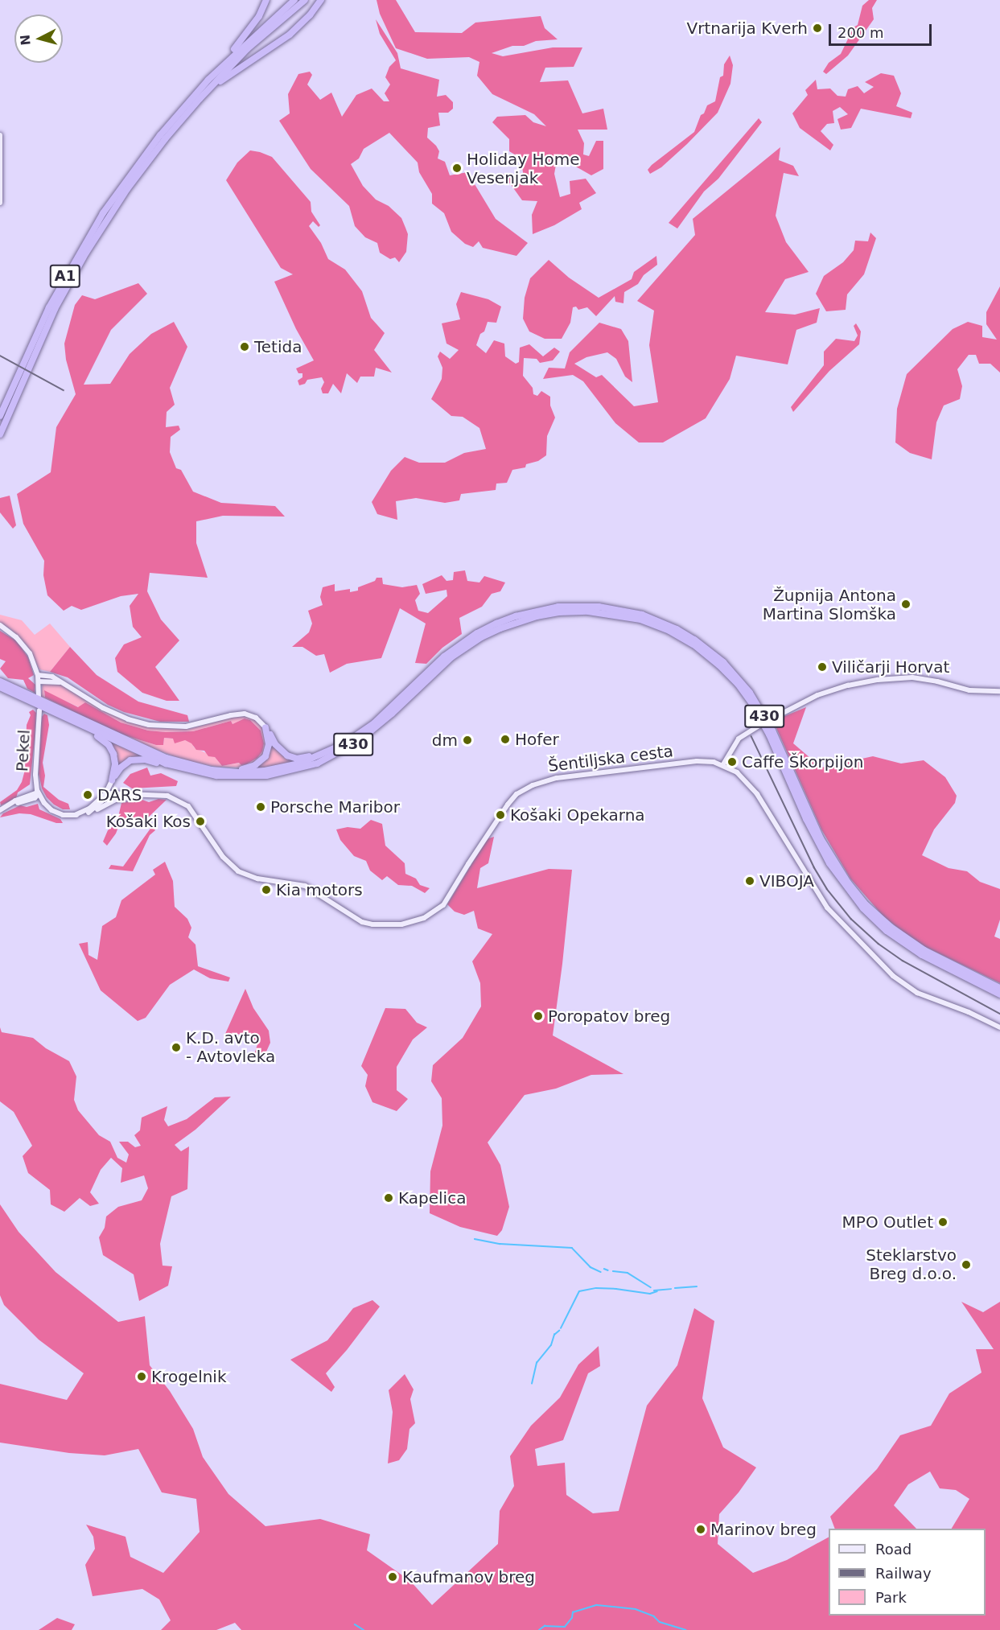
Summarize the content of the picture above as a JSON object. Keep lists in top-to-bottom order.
{
  "streets": {
    "highway": ["A1", "430"],
    "street": ["Pekel", "Šentiljska cesta"]
  },
  "places": [
    "Vrtnarija Kverh",
    "Holiday Home Vesenjak",
    "Tetida",
    "Župnija Antona Martina Slomška",
    "Viličarji Horvat",
    "Hofer",
    "dm",
    "Caffe Škorpijon",
    "DARS",
    "Porsche Maribor",
    "Košaki Opekarna",
    "Košaki Kos",
    "VIBOJA",
    "Kia motors",
    "Poropatov breg",
    "K.D. avto - Avtovleka",
    "Kapelica",
    "MPO Outlet",
    "Steklarstvo Breg d.o.o.",
    "Krogelnik",
    "Marinov breg",
    "Kaufmanov breg"
  ],
  "legend": ["Road", "Railway", "Park"],
  "scale_bar": "200 m",
  "north": "left"
}
